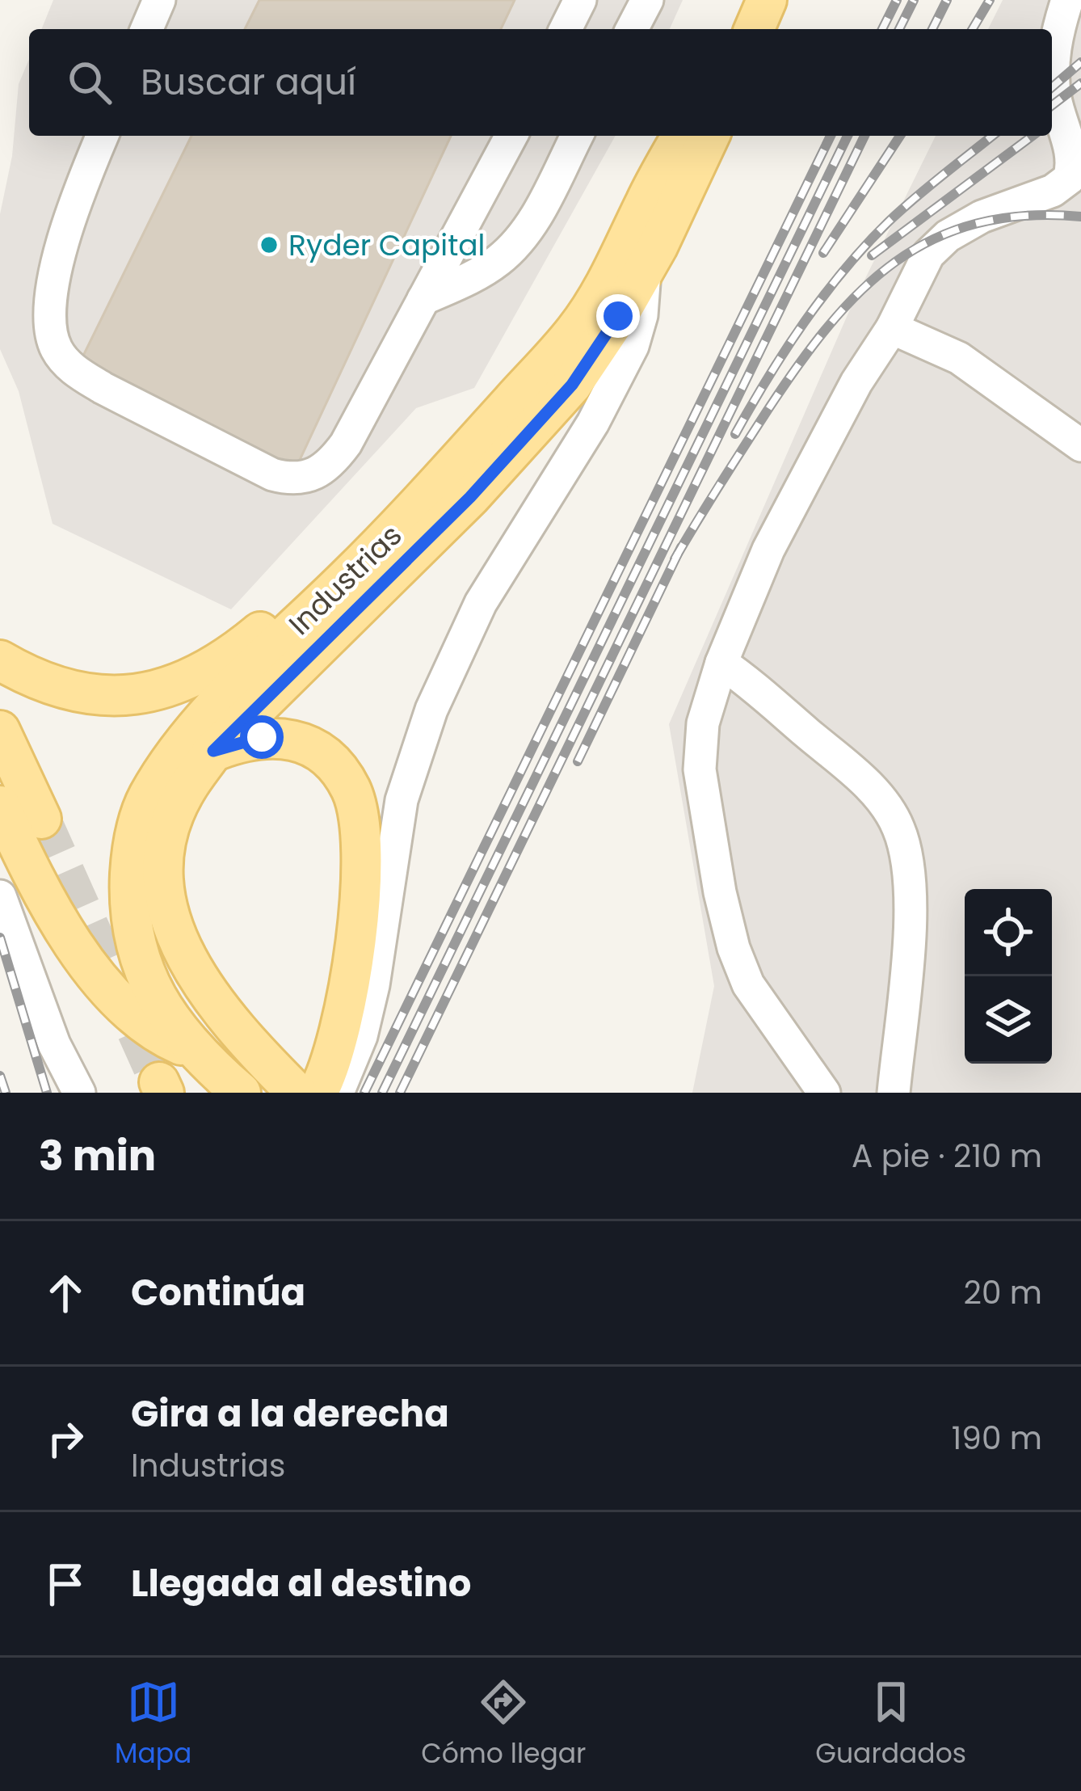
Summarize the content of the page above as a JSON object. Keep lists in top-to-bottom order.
{
  "streets": {
    "main road": ["Industrias"]
  },
  "places": ["Ryder Capital"],
  "page": {
    "search": "Buscar aquí",
    "heading": ["3 min", "A pie · 210 m"],
    "list": [
      ["Continúa", "20 m"],
      ["Gira a la derecha", "Industrias", "190 m"],
      "Llegada al destino"
    ],
    "nav": ["Mapa", "Cómo llegar", "Guardados"]
  }
}
